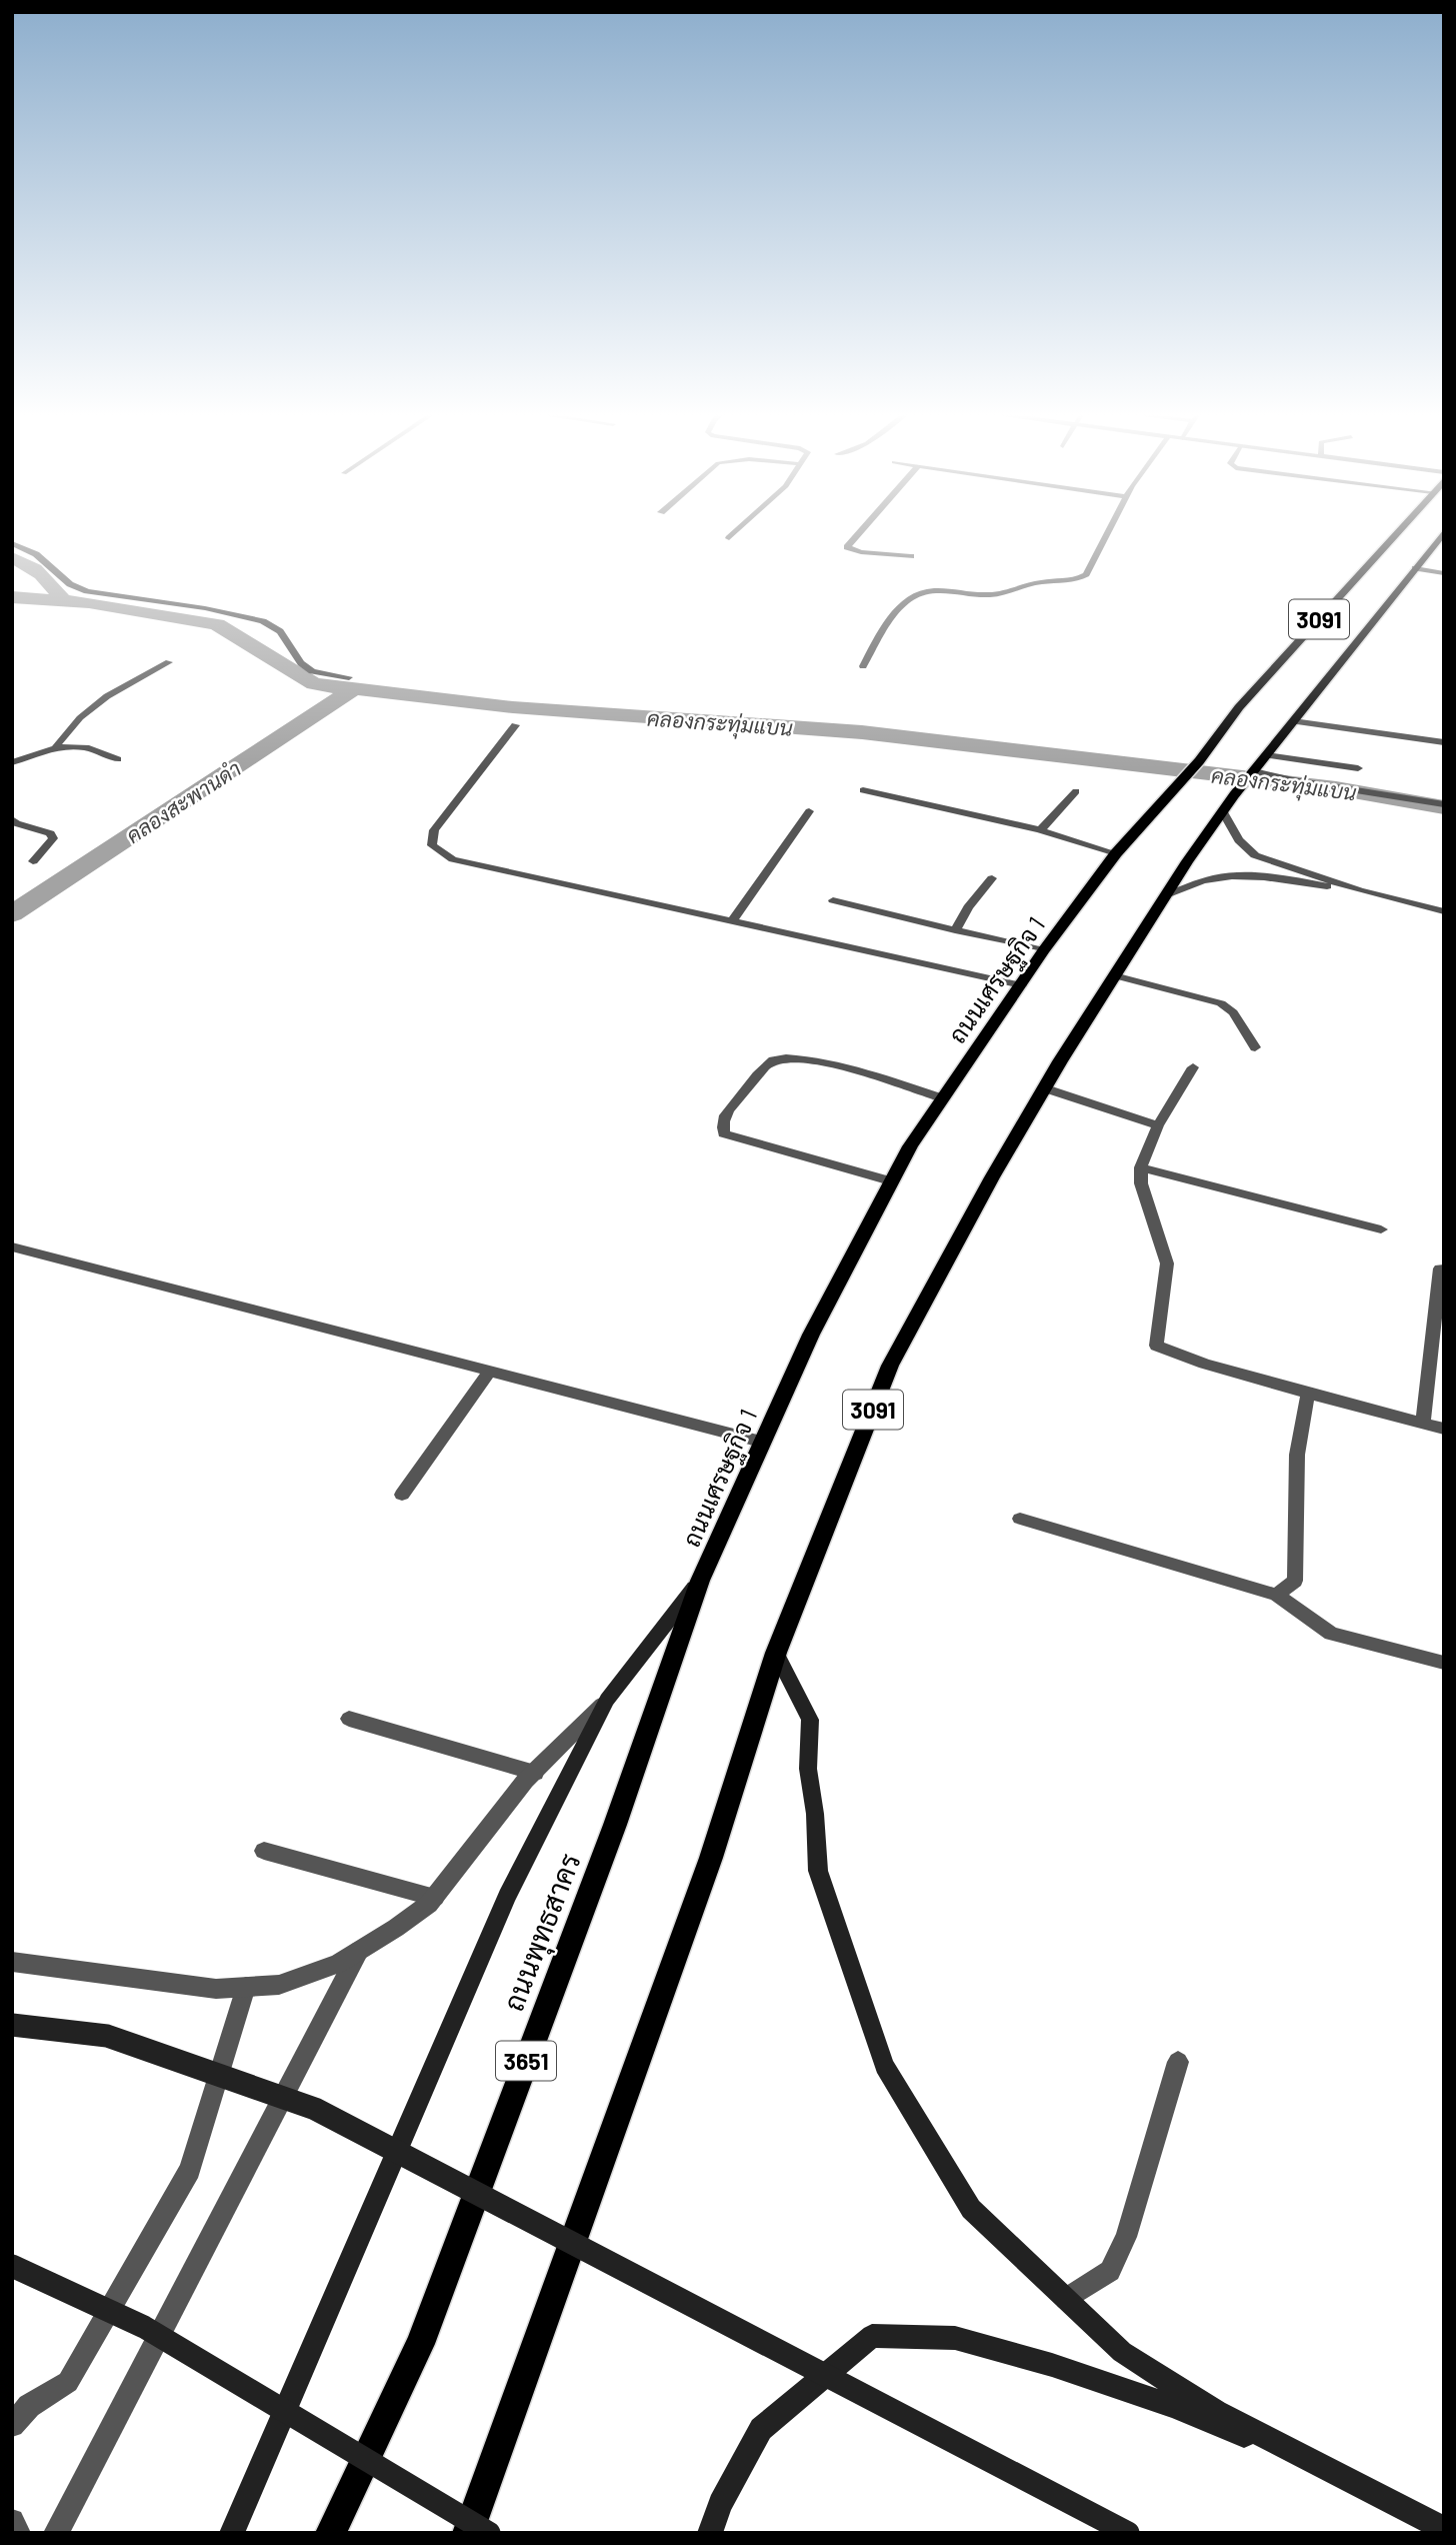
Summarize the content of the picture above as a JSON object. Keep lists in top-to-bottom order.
{
  "streets": {
    "main road": [
      "3091",
      "ถนนเศรษฐกิจ 1",
      "ถนนพุทธสาคร",
      "3651"
    ]
  },
  "crossings": [
    ["3091", "ถนนเศรษฐกิจ 1"],
    ["3091", "ถนนพุทธสาคร"],
    ["ถนนเศรษฐกิจ 1", "ถนนพุทธสาคร"]
  ],
  "water": ["คลองกระทุ่มแบน", "คลองสะพานดำ"]
}
